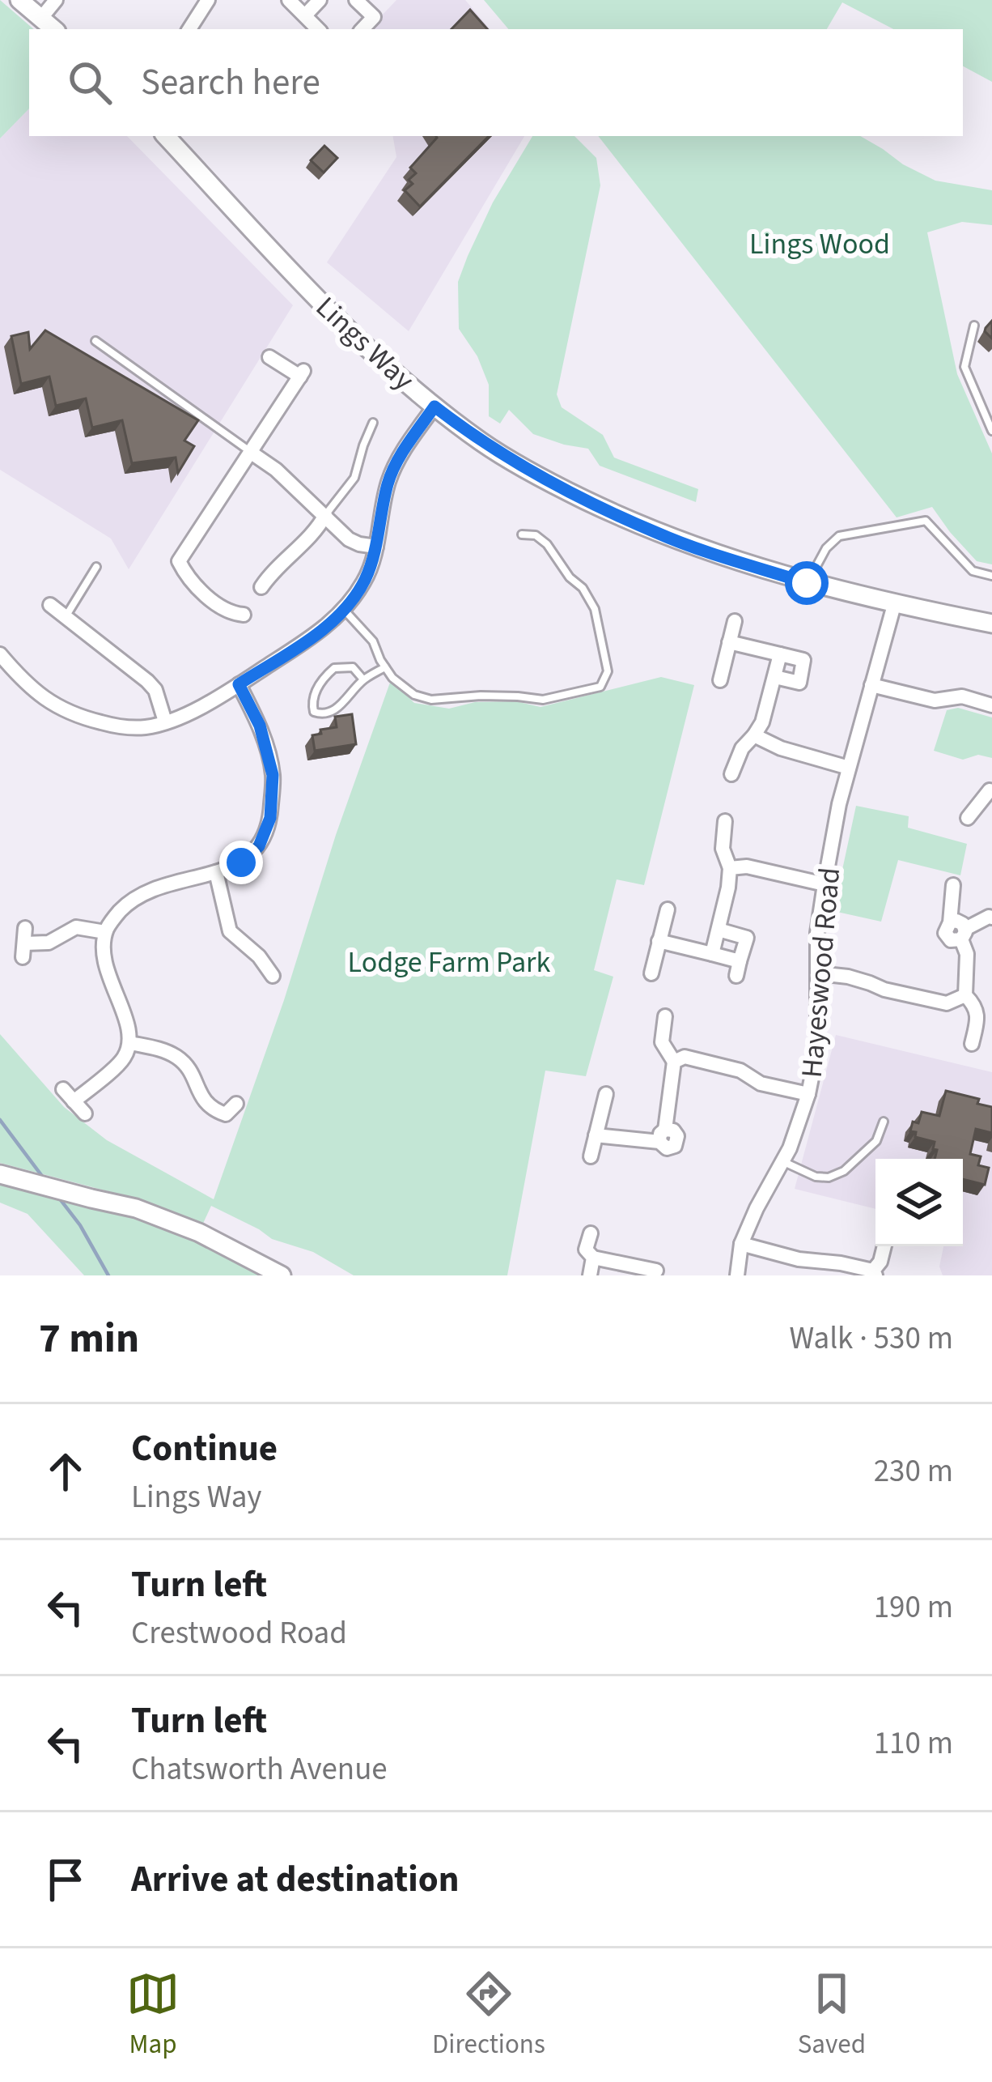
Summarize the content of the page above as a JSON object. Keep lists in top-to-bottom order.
{
  "streets": {
    "street": ["Lings Way", "Hayeswood Road"]
  },
  "crossings": [
    ["Lings Way", "Hayeswood Road"]
  ],
  "parks": ["Lings Wood", "Lodge Farm Park"],
  "page": {
    "search": "Search here",
    "heading": ["7 min", "Walk · 530 m"],
    "list": [
      ["Continue", "Lings Way", "230 m"],
      ["Turn left", "Crestwood Road", "190 m"],
      ["Turn left", "Chatsworth Avenue", "110 m"],
      "Arrive at destination"
    ],
    "nav": ["Map", "Directions", "Saved"]
  }
}
